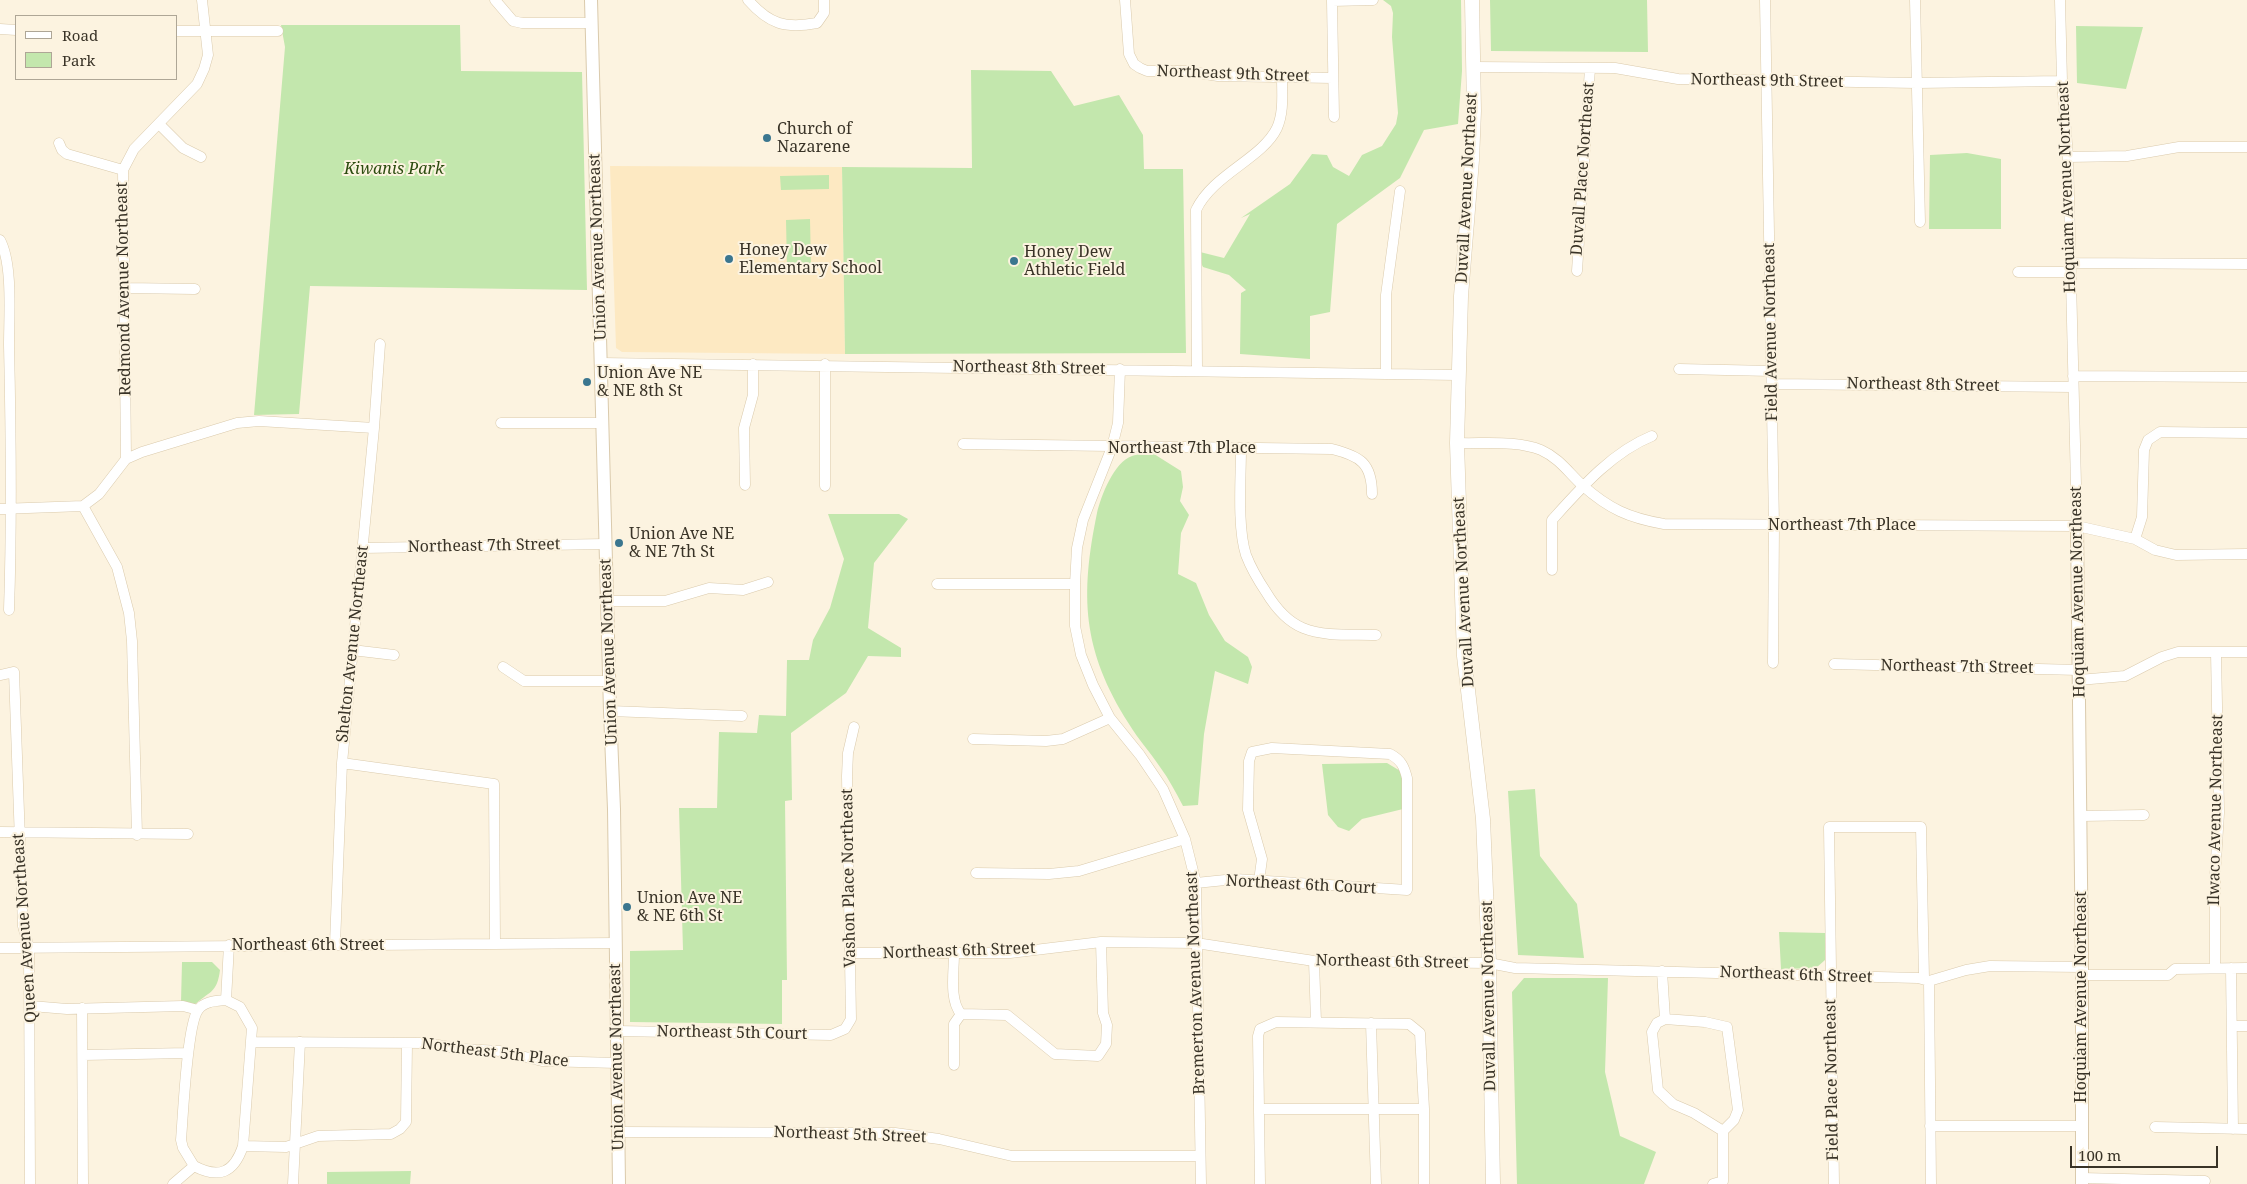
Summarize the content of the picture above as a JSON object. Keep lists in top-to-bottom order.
{
  "streets": {
    "main road": ["Duvall Avenue Northeast"],
    "street": [
      "Northeast 9th Street",
      "Duvall Place Northeast",
      "Hoquiam Avenue Northeast",
      "Union Avenue Northeast",
      "Redmond Avenue Northeast",
      "Field Avenue Northeast",
      "Northeast 8th Street",
      "Northeast 7th Place",
      "Northeast 7th Street",
      "Shelton Avenue Northeast",
      "Ilwaco Avenue Northeast",
      "Vashon Place Northeast",
      "Northeast 6th Court",
      "Queen Avenue Northeast",
      "Northeast 6th Street",
      "Bremerton Avenue Northeast",
      "Northeast 5th Court",
      "Northeast 5th Place",
      "Field Place Northeast",
      "Northeast 5th Street"
    ]
  },
  "crossings": [
    ["Northeast 9th Street", "Duvall Place Northeast"],
    ["Northeast 9th Street", "Hoquiam Avenue Northeast"],
    ["Northeast 9th Street", "Duvall Avenue Northeast"],
    ["Northeast 9th Street", "Field Avenue Northeast"],
    ["Hoquiam Avenue Northeast", "Northeast 8th Street"],
    ["Hoquiam Avenue Northeast", "Northeast 7th Place"],
    ["Hoquiam Avenue Northeast", "Northeast 7th Street"],
    ["Hoquiam Avenue Northeast", "Northeast 6th Street"],
    ["Duvall Avenue Northeast", "Northeast 8th Street"],
    ["Duvall Avenue Northeast", "Northeast 7th Place"],
    ["Duvall Avenue Northeast", "Northeast 6th Street"],
    ["Union Avenue Northeast", "Northeast 8th Street"],
    ["Union Avenue Northeast", "Northeast 7th Street"],
    ["Union Avenue Northeast", "Northeast 6th Street"],
    ["Union Avenue Northeast", "Northeast 5th Court"],
    ["Union Avenue Northeast", "Northeast 5th Place"],
    ["Union Avenue Northeast", "Northeast 5th Street"],
    ["Field Avenue Northeast", "Northeast 8th Street"],
    ["Field Avenue Northeast", "Northeast 7th Place"],
    ["Northeast 8th Street", "Bremerton Avenue Northeast"],
    ["Northeast 7th Place", "Bremerton Avenue Northeast"],
    ["Northeast 7th Street", "Shelton Avenue Northeast"],
    ["Northeast 7th Street", "Ilwaco Avenue Northeast"],
    ["Shelton Avenue Northeast", "Northeast 6th Street"],
    ["Ilwaco Avenue Northeast", "Northeast 6th Street"],
    ["Vashon Place Northeast", "Northeast 6th Street"],
    ["Vashon Place Northeast", "Northeast 5th Court"],
    ["Northeast 6th Court", "Bremerton Avenue Northeast"],
    ["Queen Avenue Northeast", "Northeast 6th Street"],
    ["Northeast 6th Street", "Bremerton Avenue Northeast"],
    ["Northeast 6th Street", "Field Place Northeast"],
    ["Bremerton Avenue Northeast", "Northeast 5th Street"]
  ],
  "parks": ["Kiwanis Park"],
  "places": [
    "Church of Nazarene",
    "Honey Dew Elementary School",
    "Honey Dew Athletic Field",
    "Union Ave NE & NE 8th St",
    "Union Ave NE & NE 7th St",
    "Union Ave NE & NE 6th St"
  ],
  "legend": ["Road", "Park"],
  "scale_bar": "100 m"
}
